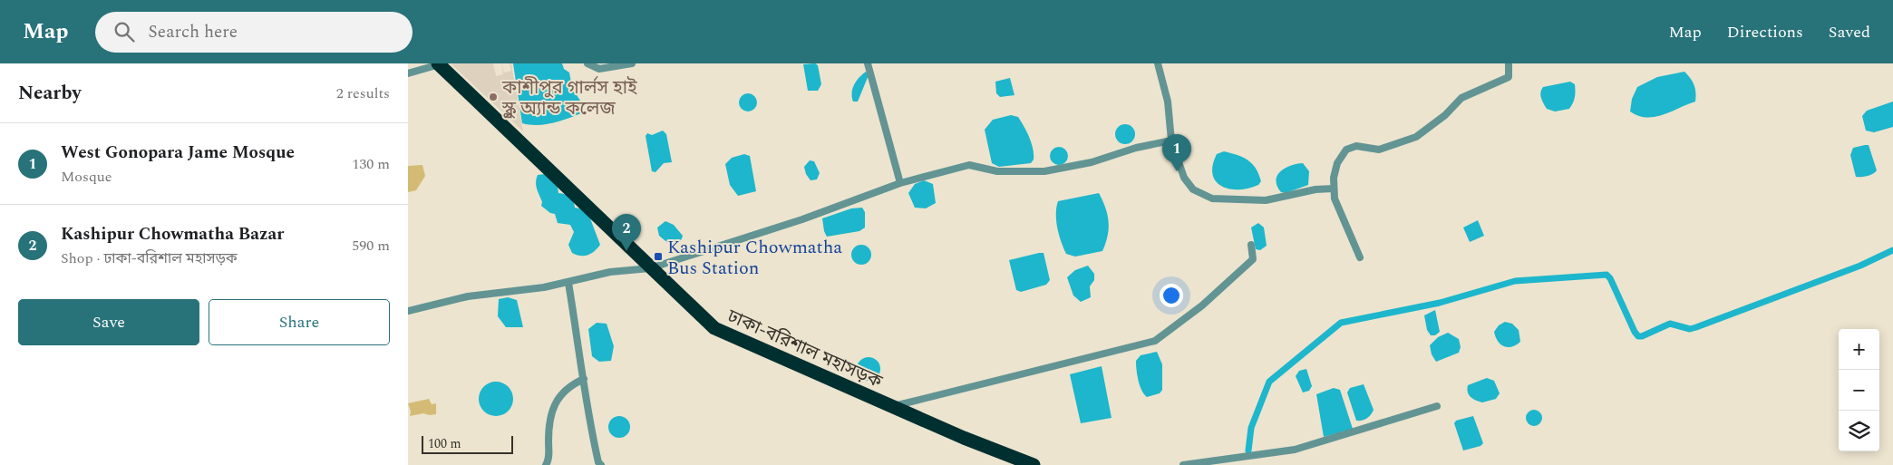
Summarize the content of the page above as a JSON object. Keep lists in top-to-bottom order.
{
  "streets": {
    "highway": ["ঢাকা-বরিশাল মহাসড়ক"]
  },
  "places": {
    "other": ["কাশীপুর গার্লস হাই স্কুল অ্যান্ড কলেজ"],
    "transit": ["Kashipur Chowmatha Bus Station"]
  },
  "scale_bar": "100 m",
  "page": {
    "header": "Map",
    "search": "Search here",
    "nav": ["Map", "Directions", "Saved"],
    "heading": ["Nearby", "2 results"],
    "list": [
      {
        "mark": "1",
        "name": "West Gonopara Jame Mosque",
        "note": "Mosque",
        "value": "130 m"
      },
      {
        "mark": "2",
        "name": "Kashipur Chowmatha Bazar",
        "note": "Shop · ঢাকা-বরিশাল মহাসড়ক",
        "value": "590 m"
      }
    ],
    "pins": ["1", "2"],
    "buttons": ["Save", "Share"],
    "map_buttons": ["+", "−"],
    "scale": "100 m"
  }
}
